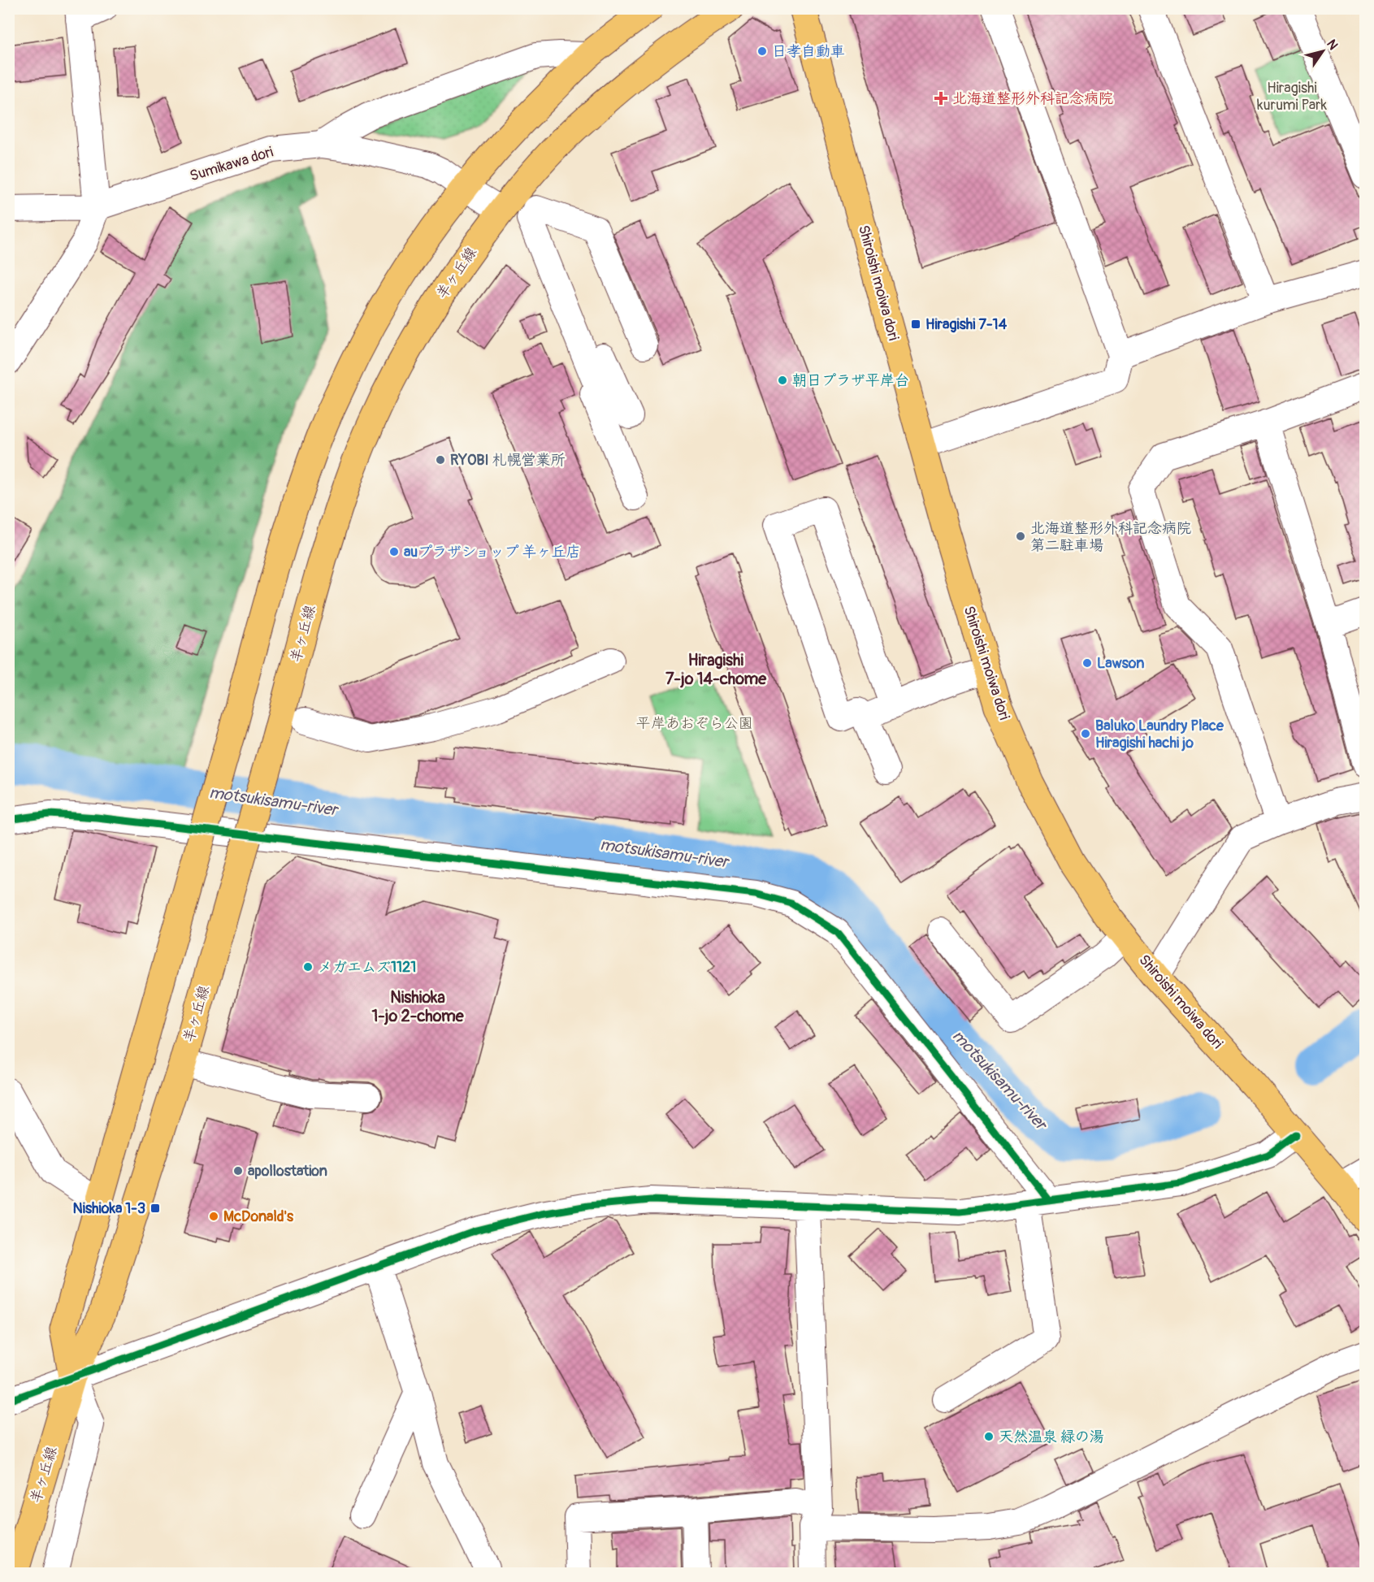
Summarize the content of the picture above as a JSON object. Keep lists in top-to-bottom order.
{
  "streets": {
    "main road": ["羊ヶ丘線", "Shiroishi moiwa dori"],
    "street": ["Sumikawa dori"]
  },
  "crossings": [
    ["Sumikawa dori", "羊ヶ丘線"]
  ],
  "districts": ["Hiragishi 7-jo 14-chome", "Nishioka 1-jo 2-chome"],
  "water": ["motsukisamu-river"],
  "parks": ["Hiragishi kurumi Park", "平岸あおぞら公園"],
  "places": {
    "other": [
      "日孝自動車",
      "朝日プラザ平岸台",
      "RYOBI 札幌営業所",
      "北海道整形外科記念病院 第二駐車場",
      "auプラザショップ 羊ヶ丘店",
      "Lawson",
      "Baluko Laundry Place Hiragishi hachi jo",
      "メガエムズ1121",
      "apollostation",
      "McDonald's",
      "天然温泉 緑の湯"
    ],
    "health": ["北海道整形外科記念病院"],
    "transit": ["Hiragishi 7-14", "Nishioka 1-3"]
  },
  "north": "top right"
}
